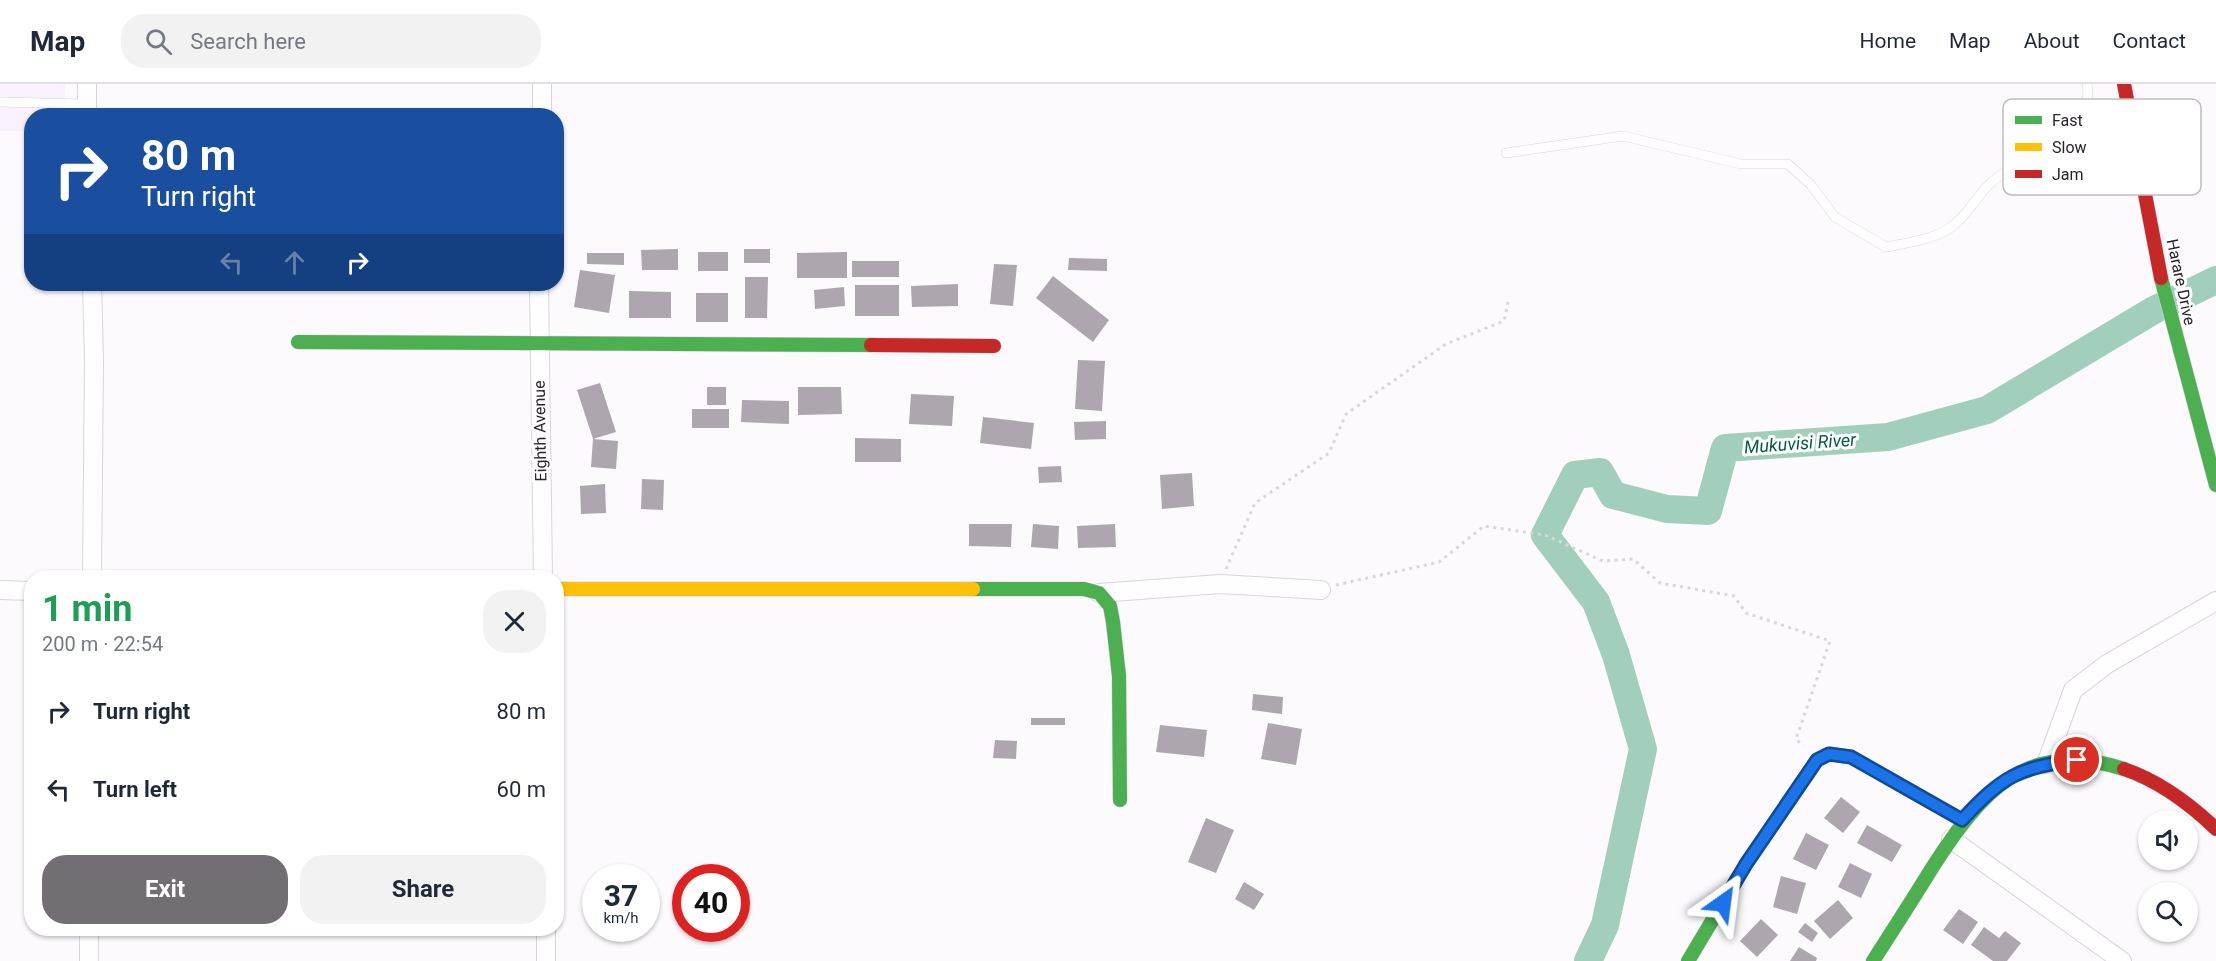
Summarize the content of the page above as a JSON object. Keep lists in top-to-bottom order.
{
  "streets": {
    "street": ["Harare Drive", "Eighth Avenue"]
  },
  "water": ["Mukuvisi River"],
  "legend": ["Fast", "Slow", "Jam"],
  "page": {
    "header": "Map",
    "search": "Search here",
    "nav": [
      "Home",
      "Map",
      "About",
      "Contact"
    ],
    "turn": ["80 m", "Turn right"],
    "heading": ["1 min", "200 m · 22:54"],
    "list": [
      {
        "name": "Turn right",
        "value": "80 m"
      },
      {
        "name": "Turn left",
        "value": "60 m"
      }
    ],
    "buttons": ["Exit", "Share"],
    "speed": "37 km/h",
    "limit": "40"
  }
}
